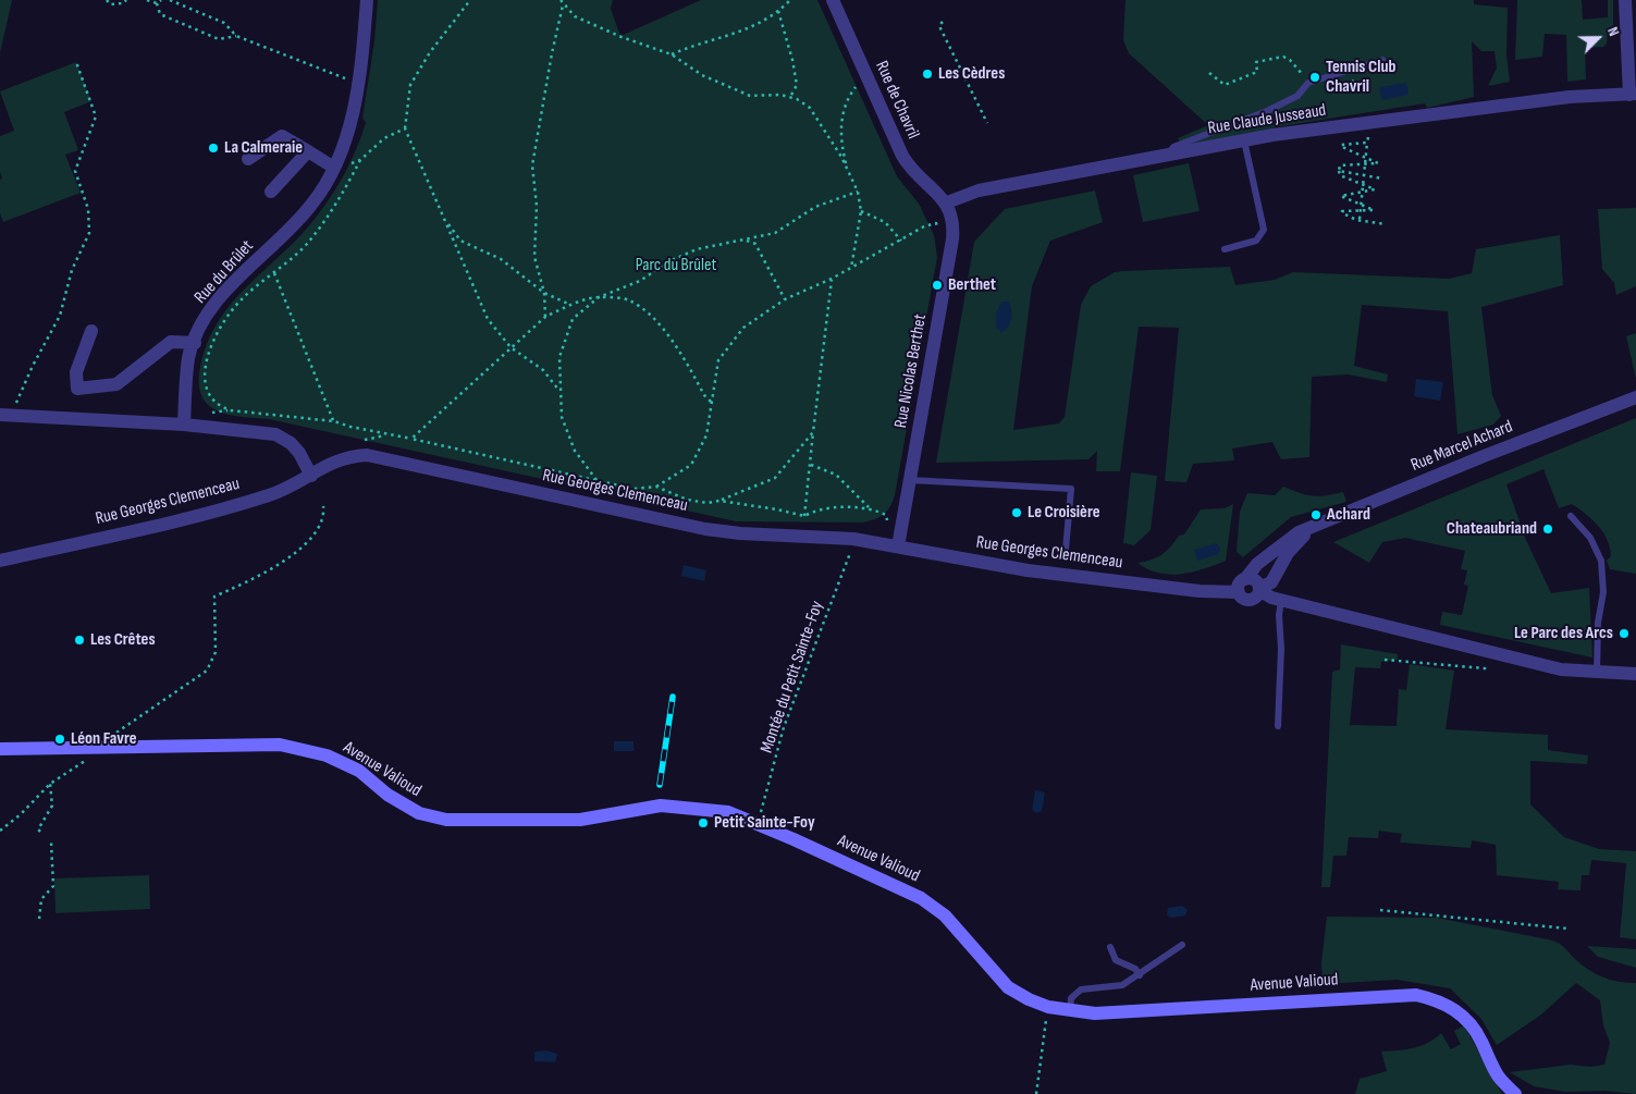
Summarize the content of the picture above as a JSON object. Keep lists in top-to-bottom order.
{
  "streets": {
    "main road": ["Avenue Valioud"],
    "street": [
      "Rue de Chavril",
      "Rue Claude Jusseaud",
      "Rue du Brûlet",
      "Rue Nicolas Berthet",
      "Rue Marcel Achard",
      "Rue Georges Clemenceau"
    ],
    "path": ["Montée du Petit Sainte-Foy"]
  },
  "crossings": [
    ["Rue de Chavril", "Rue Claude Jusseaud"],
    ["Rue de Chavril", "Rue Nicolas Berthet"],
    ["Rue Claude Jusseaud", "Rue Nicolas Berthet"],
    ["Rue Nicolas Berthet", "Rue Georges Clemenceau"],
    ["Rue Marcel Achard", "Rue Georges Clemenceau"]
  ],
  "parks": ["Parc du Brûlet"],
  "places": [
    "Les Cèdres",
    "Tennis Club Chavril",
    "La Calmeraie",
    "Berthet",
    "Le Croisière",
    "Achard",
    "Chateaubriand",
    "Le Parc des Arcs",
    "Les Crêtes",
    "Léon Favre",
    "Petit Sainte-Foy"
  ],
  "north": "top right"
}
